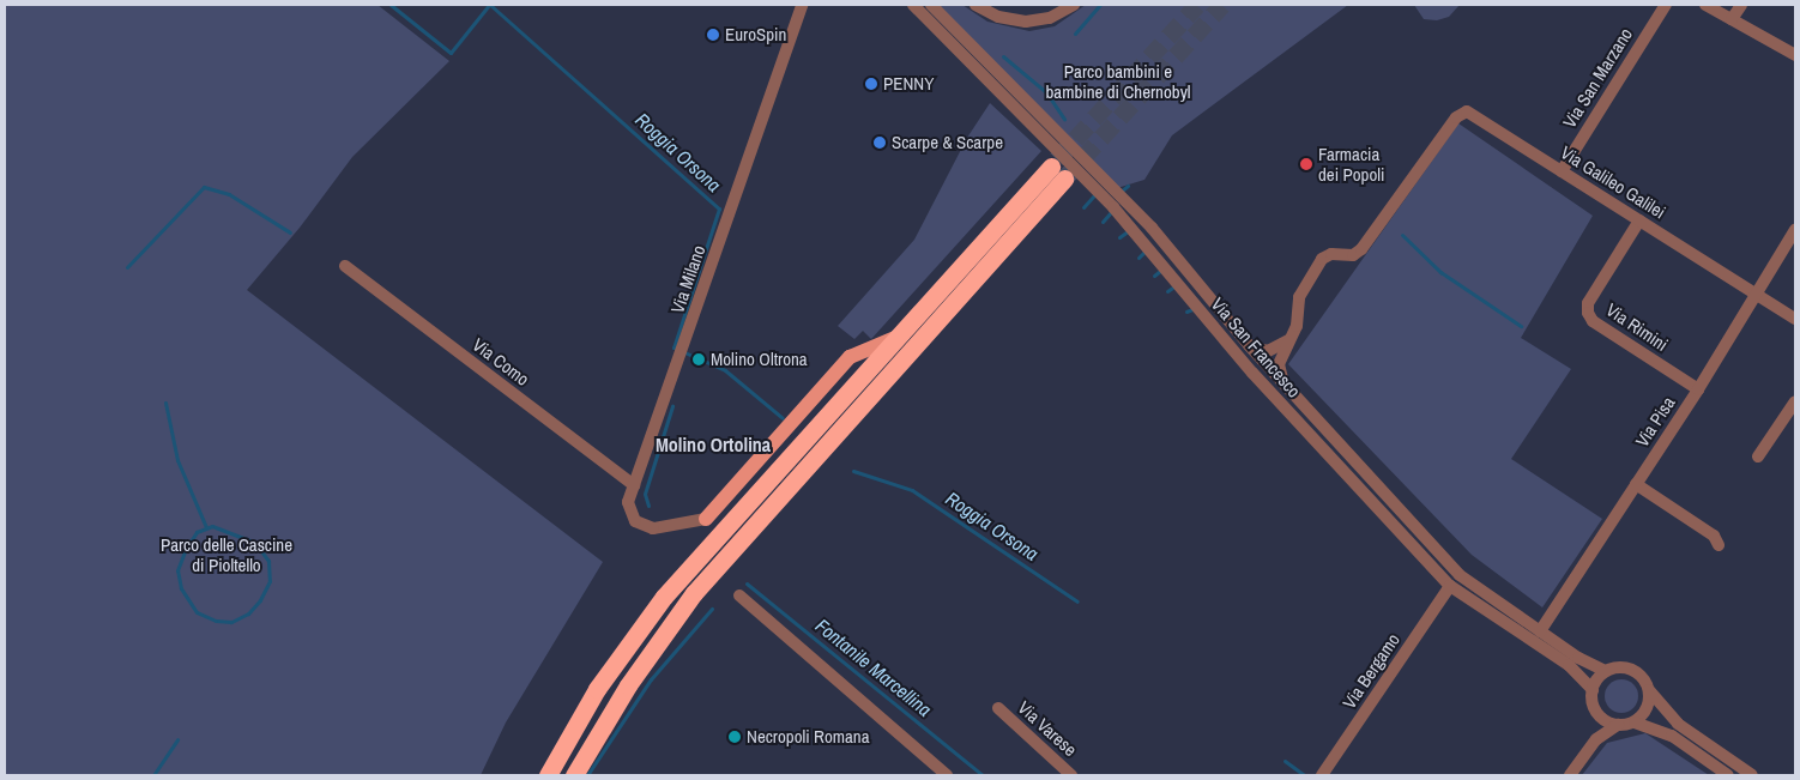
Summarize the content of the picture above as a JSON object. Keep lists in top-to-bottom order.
{
  "streets": {
    "street": [
      "Via San Marzano",
      "Via Galileo Galilei",
      "Via Milano",
      "Via Rimini",
      "Via San Francesco",
      "Via Como",
      "Via Pisa",
      "Via Bergamo",
      "Via Varese"
    ]
  },
  "crossings": [
    ["Via San Marzano", "Via Galileo Galilei"],
    ["Via Galileo Galilei", "Via Rimini"],
    ["Via Galileo Galilei", "Via Pisa"],
    ["Via Milano", "Via Como"],
    ["Via Rimini", "Via Pisa"],
    ["Via San Francesco", "Via Pisa"],
    ["Via San Francesco", "Via Bergamo"]
  ],
  "districts": ["Molino Ortolina"],
  "water": ["Roggia Orsona", "Fontanile Marcellina"],
  "parks": ["Parco bambini e bambine di Chernobyl", "Parco delle Cascine di Pioltello"],
  "places": [
    "EuroSpin",
    "PENNY",
    "Scarpe & Scarpe",
    "Farmacia dei Popoli",
    "Molino Oltrona",
    "Necropoli Romana"
  ]
}
